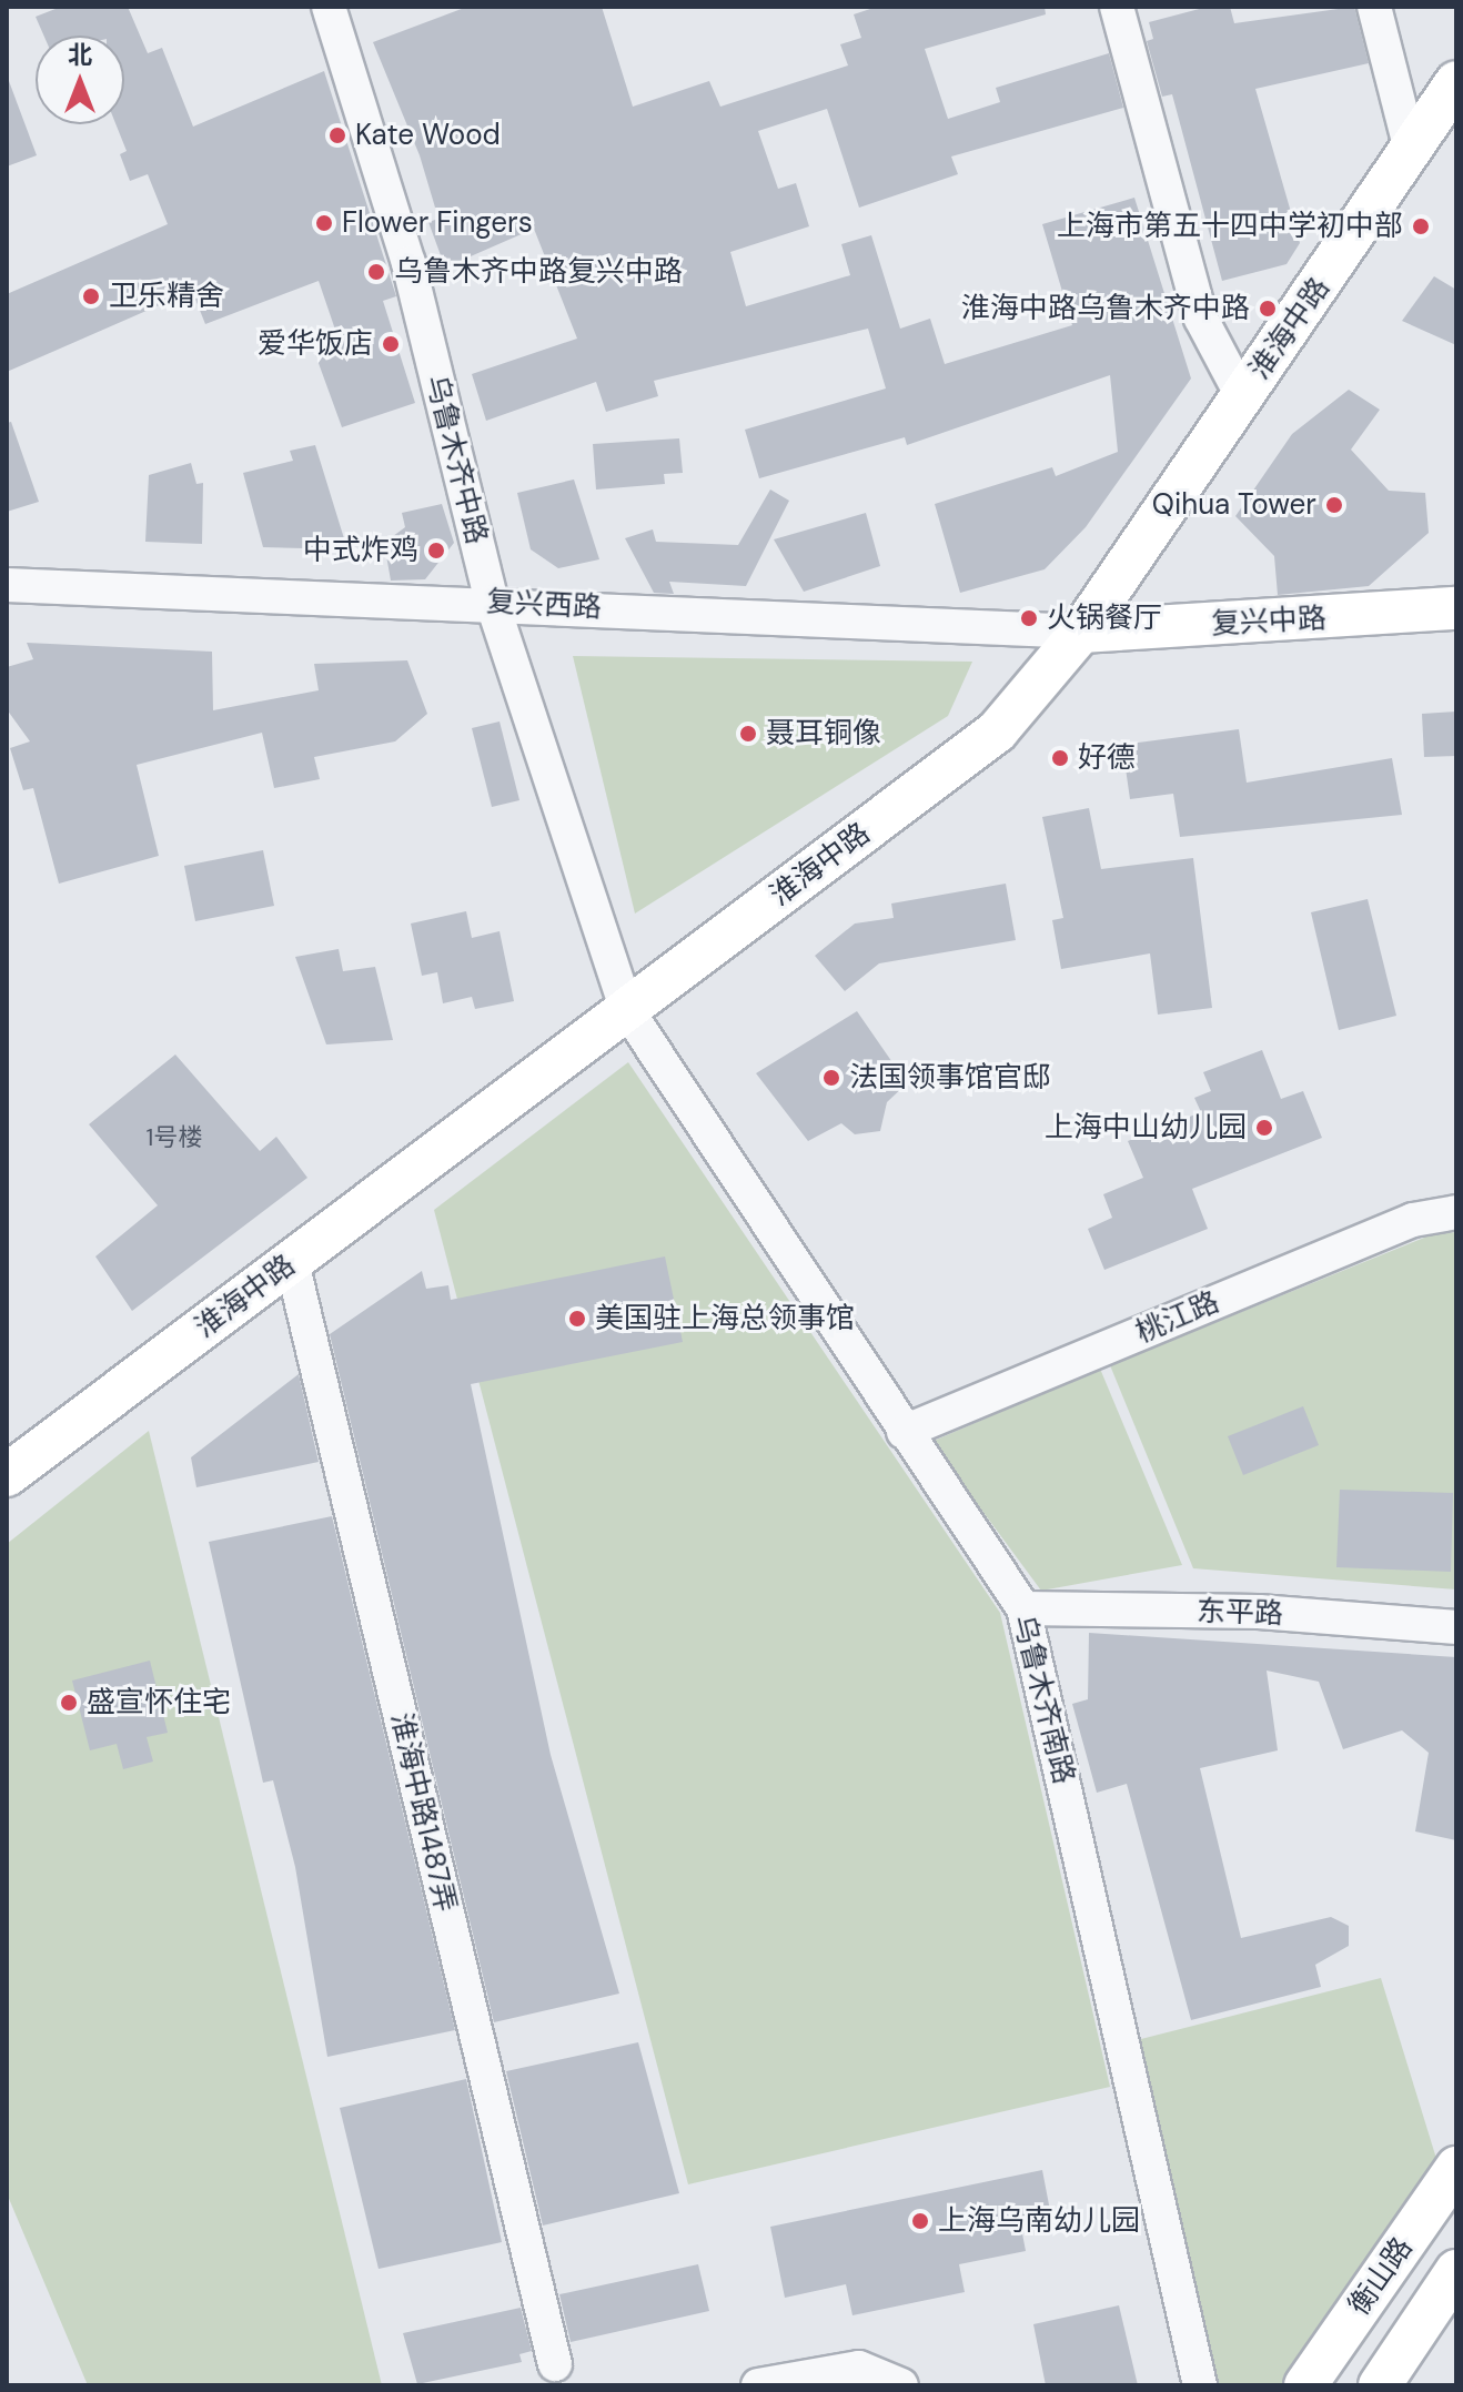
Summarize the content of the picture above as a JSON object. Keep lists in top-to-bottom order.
{
  "streets": {
    "main road": ["淮海中路", "复兴中路", "衡山路"],
    "street": [
      "乌鲁木齐中路",
      "复兴西路",
      "桃江路",
      "东平路",
      "乌鲁木齐南路",
      "淮海中路1487弄"
    ]
  },
  "crossings": [
    ["淮海中路", "乌鲁木齐中路"],
    ["淮海中路", "复兴西路"],
    ["淮海中路", "复兴中路"],
    ["淮海中路", "乌鲁木齐南路"],
    ["淮海中路", "淮海中路1487弄"],
    ["乌鲁木齐中路", "复兴西路"],
    ["乌鲁木齐中路", "乌鲁木齐南路"],
    ["复兴西路", "复兴中路"],
    ["桃江路", "乌鲁木齐南路"],
    ["东平路", "乌鲁木齐南路"]
  ],
  "places": [
    "Kate Wood",
    "Flower Fingers",
    "上海市第五十四中学初中部",
    "乌鲁木齐中路复兴中路",
    "卫乐精舍",
    "淮海中路乌鲁木齐中路",
    "爱华饭店",
    "Qihua Tower",
    "中式炸鸡",
    "火锅餐厅",
    "聂耳铜像",
    "好德",
    "法国领事馆官邸",
    "上海中山幼儿园",
    "美国驻上海总领事馆",
    "盛宣怀住宅",
    "上海乌南幼儿园"
  ],
  "house_numbers": ["1号楼"],
  "north": "top"
}
